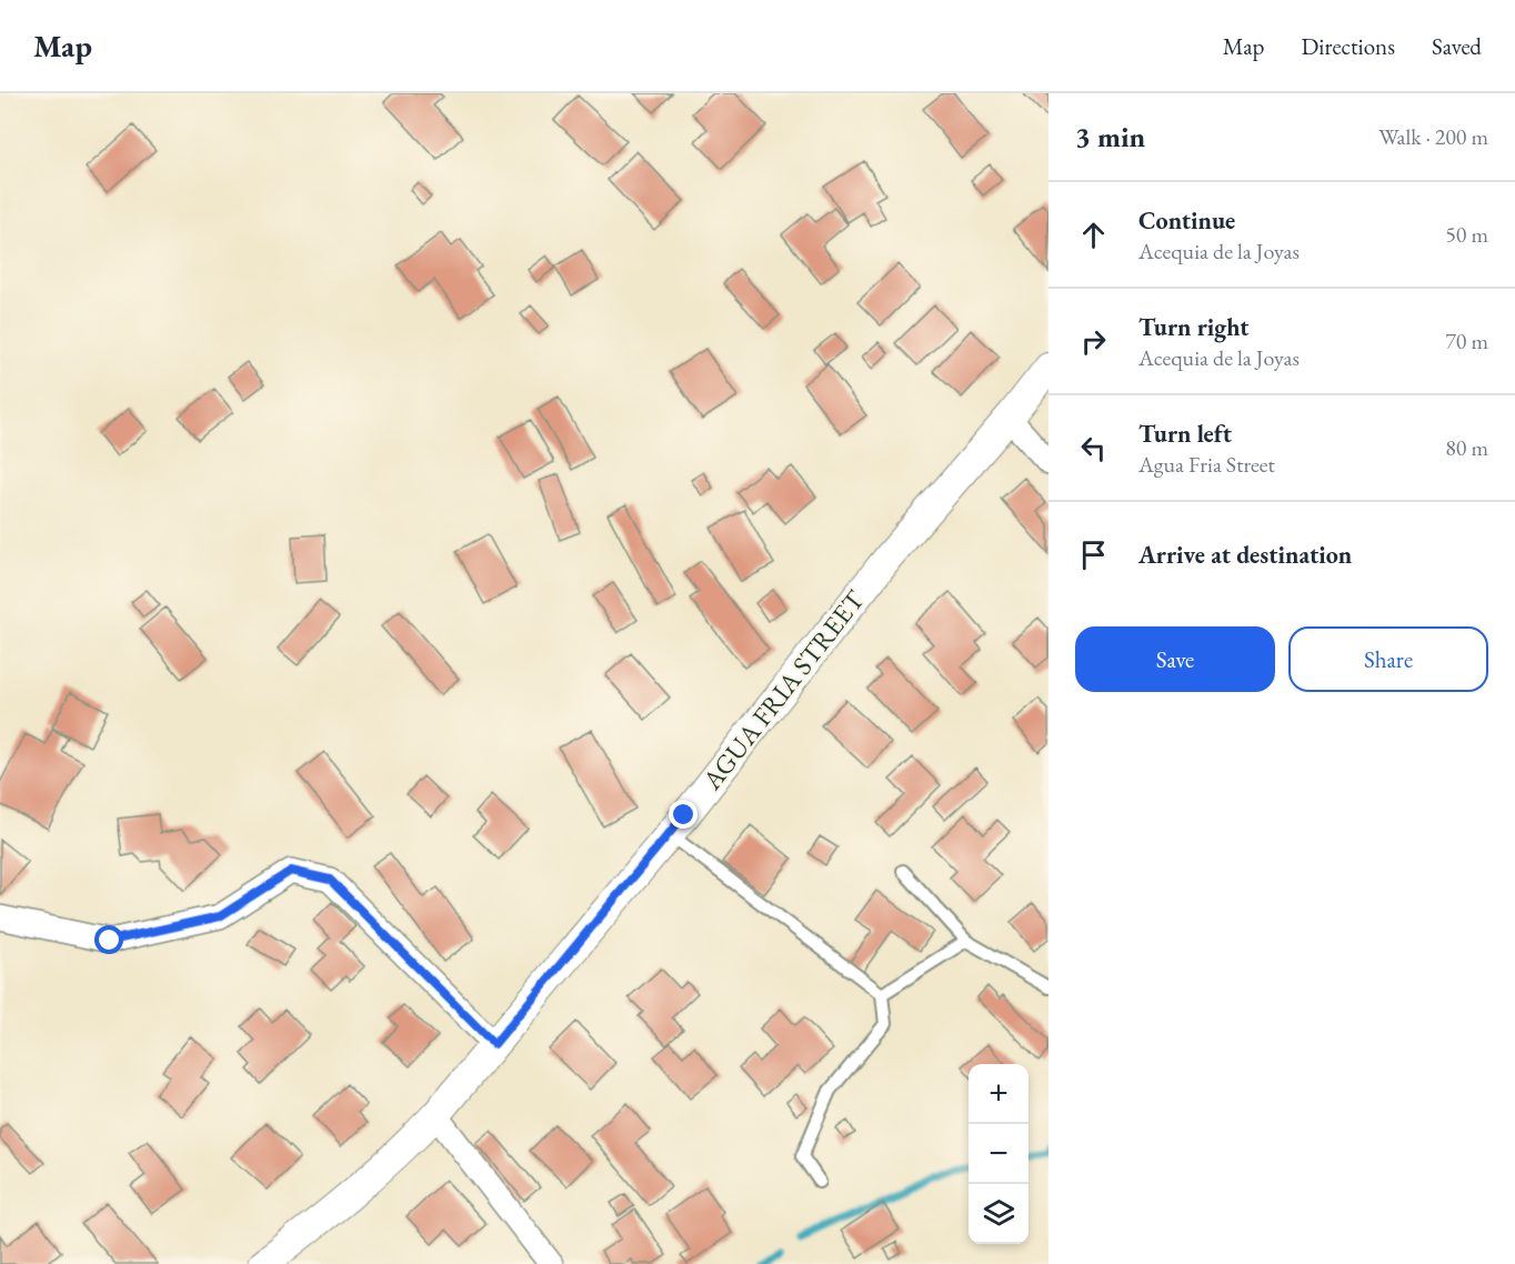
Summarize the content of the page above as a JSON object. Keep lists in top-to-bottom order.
{
  "streets": {
    "street": ["AGUA FRIA STREET"]
  },
  "page": {
    "header": "Map",
    "nav": ["Map", "Directions", "Saved"],
    "heading": ["3 min", "Walk · 200 m"],
    "list": [
      ["Continue", "Acequia de la Joyas", "50 m"],
      ["Turn right", "Acequia de la Joyas", "70 m"],
      ["Turn left", "Agua Fria Street", "80 m"],
      "Arrive at destination"
    ],
    "buttons": ["Save", "Share"],
    "map_buttons": ["+", "−"]
  }
}
